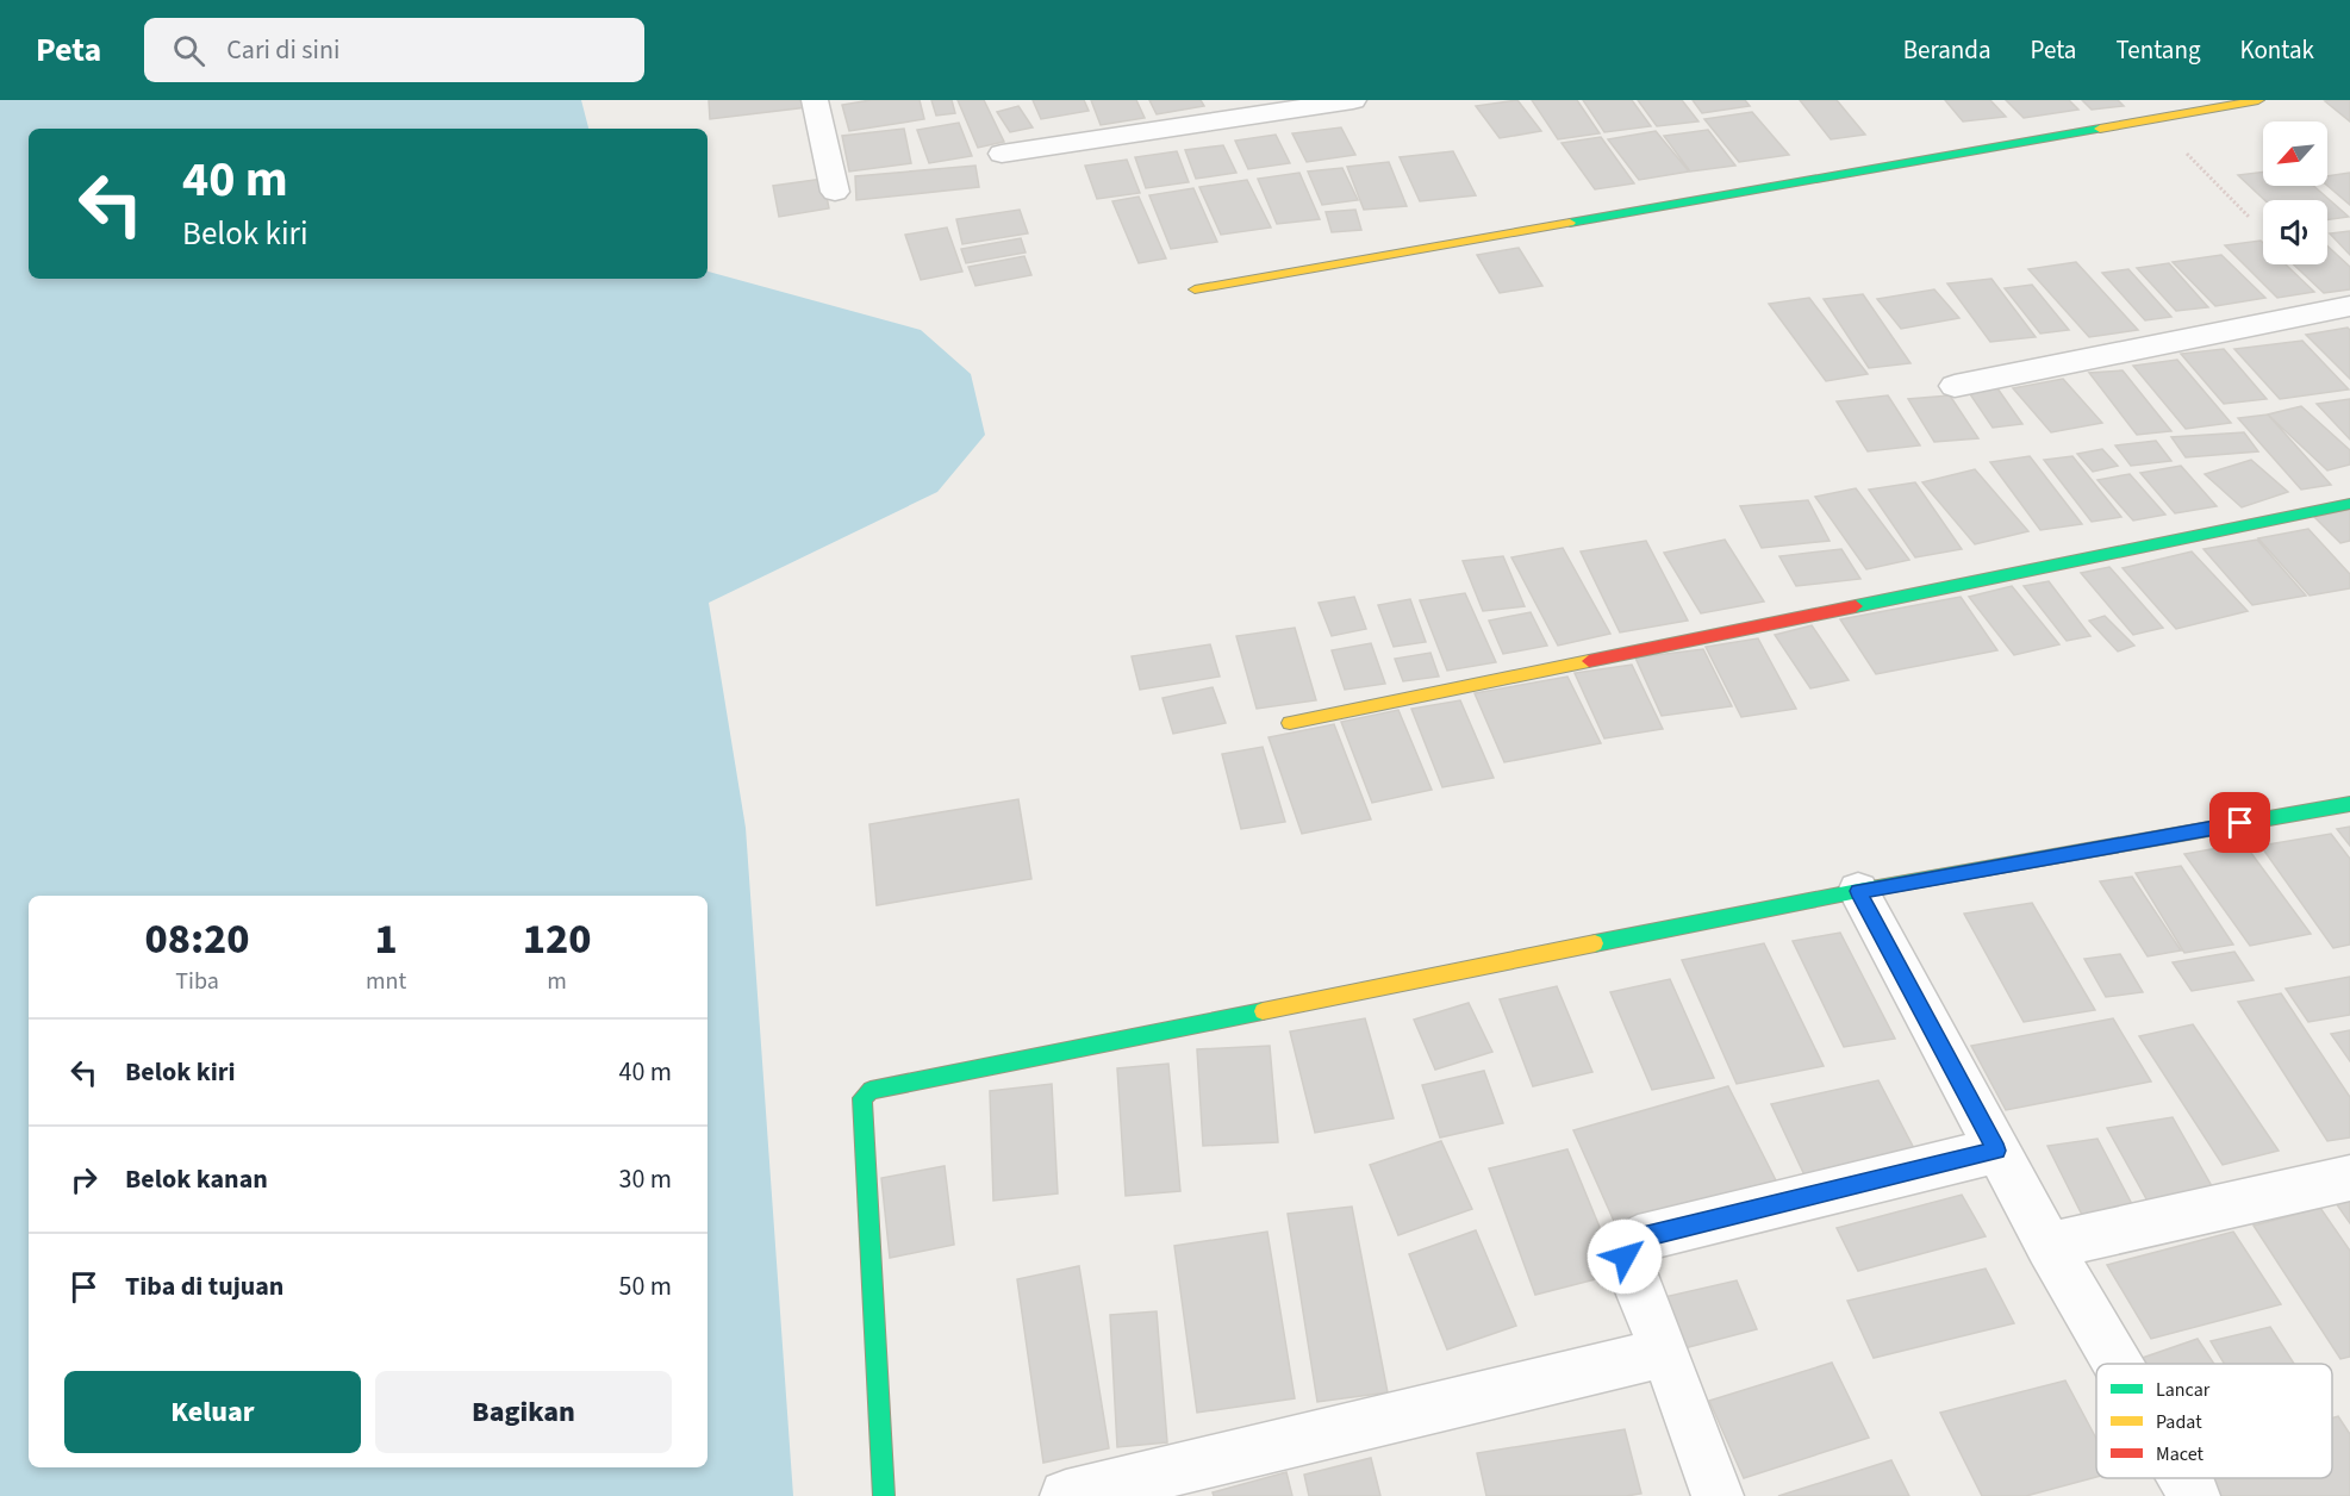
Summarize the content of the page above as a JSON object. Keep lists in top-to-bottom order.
{
  "legend": ["Lancar", "Padat", "Macet"],
  "north": "bottom left",
  "page": {
    "header": "Peta",
    "search": "Cari di sini",
    "nav": [
      "Beranda",
      "Peta",
      "Tentang",
      "Kontak"
    ],
    "turn": ["40 m", "Belok kiri"],
    "eta": [
      "08:20",
      "Tiba",
      "1",
      "mnt",
      "120",
      "m"
    ],
    "list": [
      {
        "name": "Belok kiri",
        "value": "40 m"
      },
      {
        "name": "Belok kanan",
        "value": "30 m"
      },
      {
        "name": "Tiba di tujuan",
        "value": "50 m"
      }
    ],
    "buttons": ["Keluar", "Bagikan"]
  }
}
